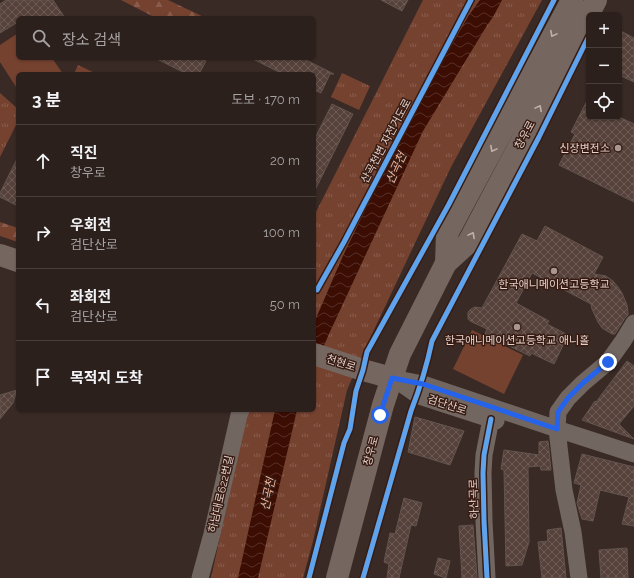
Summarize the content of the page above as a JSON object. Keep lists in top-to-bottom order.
{
  "streets": {
    "main road": ["창우로", "천현로"],
    "street": ["검단산로", "하남대로622번길", "하산곡로"],
    "cycle path": ["산곡천변 자전거도로"]
  },
  "crossings": [
    ["창우로", "천현로"],
    ["창우로", "검단산로"],
    ["천현로", "검단산로"],
    ["검단산로", "하산곡로"]
  ],
  "water": ["산곡천"],
  "places": ["신장변전소", "한국애니메이션고등학교", "한국애니메이션고등학교 애니홀"],
  "page": {
    "map_buttons": ["+", "−"],
    "search": "장소 검색",
    "heading": ["3 분", "도보 · 170 m"],
    "list": [
      ["직진", "창우로", "20 m"],
      ["우회전", "검단산로", "100 m"],
      ["좌회전", "검단산로", "50 m"],
      "목적지 도착"
    ]
  }
}
